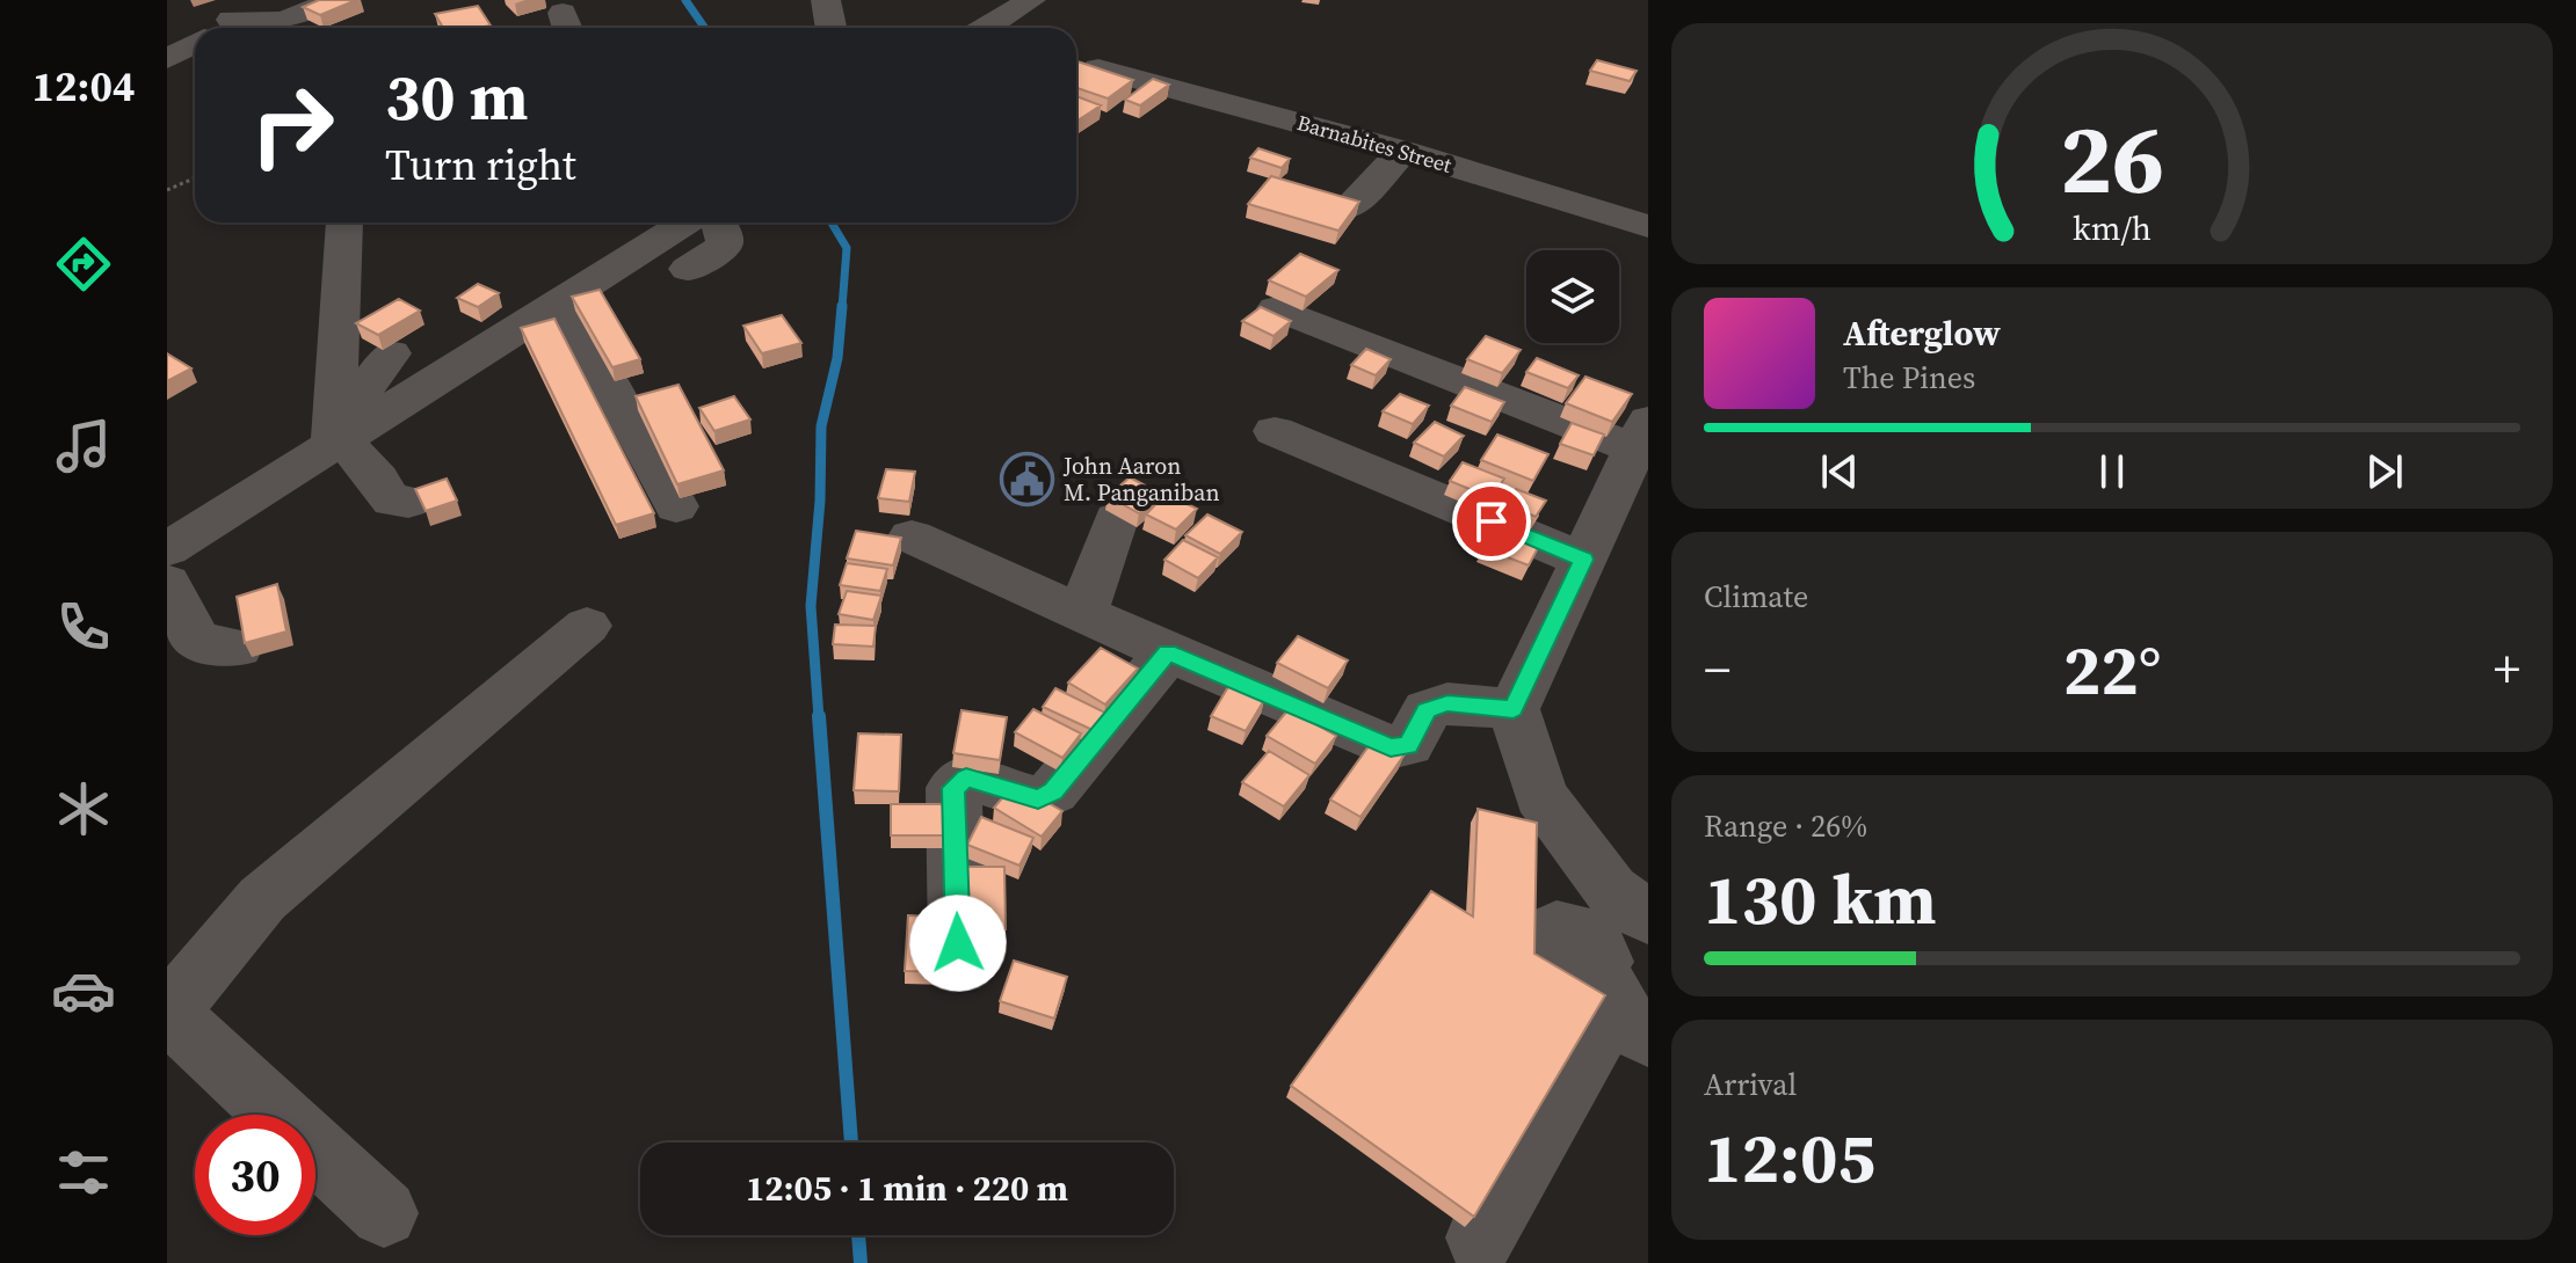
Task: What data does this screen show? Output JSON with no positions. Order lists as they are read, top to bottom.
{
  "streets": {
    "street": ["Barnabites Street"]
  },
  "places": {
    "public building": ["John Aaron M. Panganiban"]
  },
  "page": {
    "tabs": "12:04",
    "turn": ["30 m", "Turn right"],
    "song": ["Afterglow", "The Pines"],
    "tile": [
      "Climate",
      ["Range · 26%", "130 km"],
      ["Arrival", "12:05"]
    ],
    "heat": ["−", "22°", "+"],
    "limit": "30",
    "trip": "12:05 · 1 min · 220 m",
    "gauge": ["26", "km/h"]
  }
}
